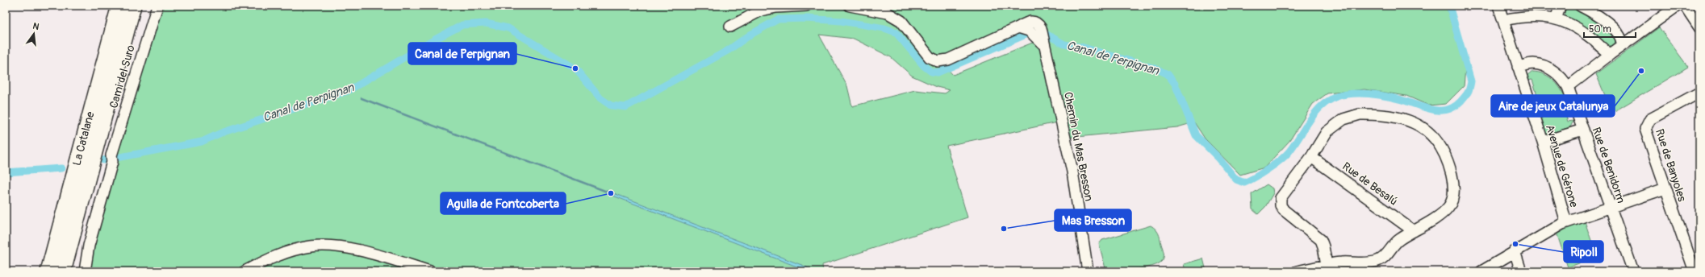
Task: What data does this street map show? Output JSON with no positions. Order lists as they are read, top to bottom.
{
  "streets": {
    "highway": ["La Catalane"],
    "street": [
      "Cami del Suro",
      "Chemin du Mas Bresson",
      "Rue de Benidorm",
      "Rue de Banyoles",
      "Avenue de Gérone",
      "Rue de Besalú"
    ]
  },
  "crossings": [
    ["Rue de Benidorm", "Avenue de Gérone"]
  ],
  "water": ["Canal de Perpignan"],
  "places": [
    "Canal de Perpignan",
    "Aire de jeux Catalunya",
    "Agulla de Fontcoberta",
    "Mas Bresson",
    "Ripoll"
  ],
  "scale_bar": "50 m",
  "north": "top"
}
